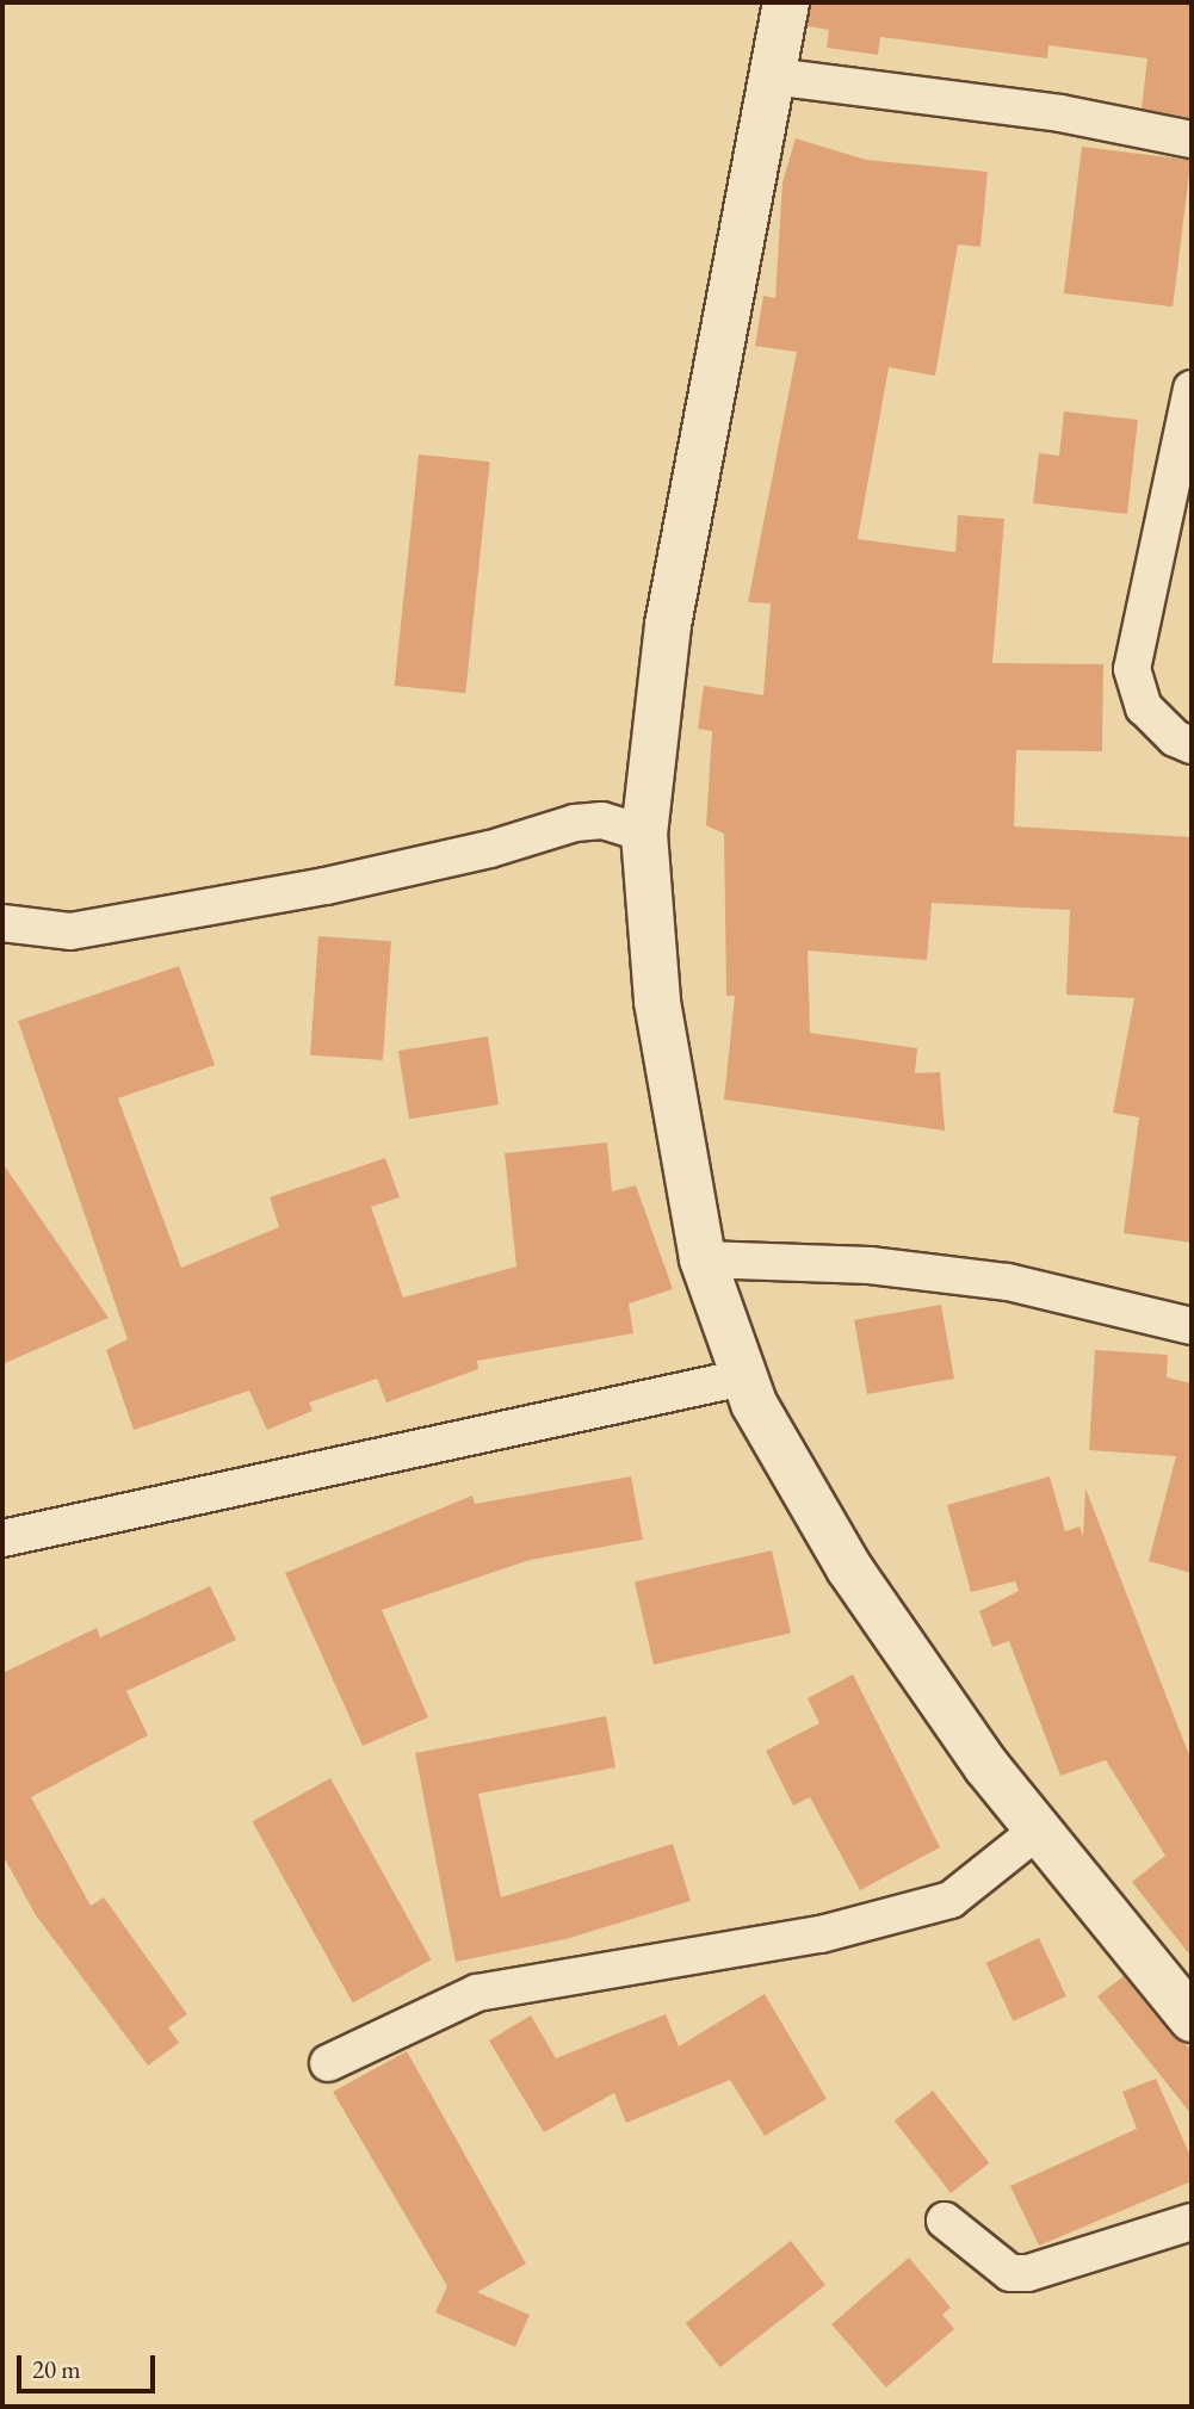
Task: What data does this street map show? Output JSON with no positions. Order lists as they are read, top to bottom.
{
  "scale_bar": "20 m"
}
